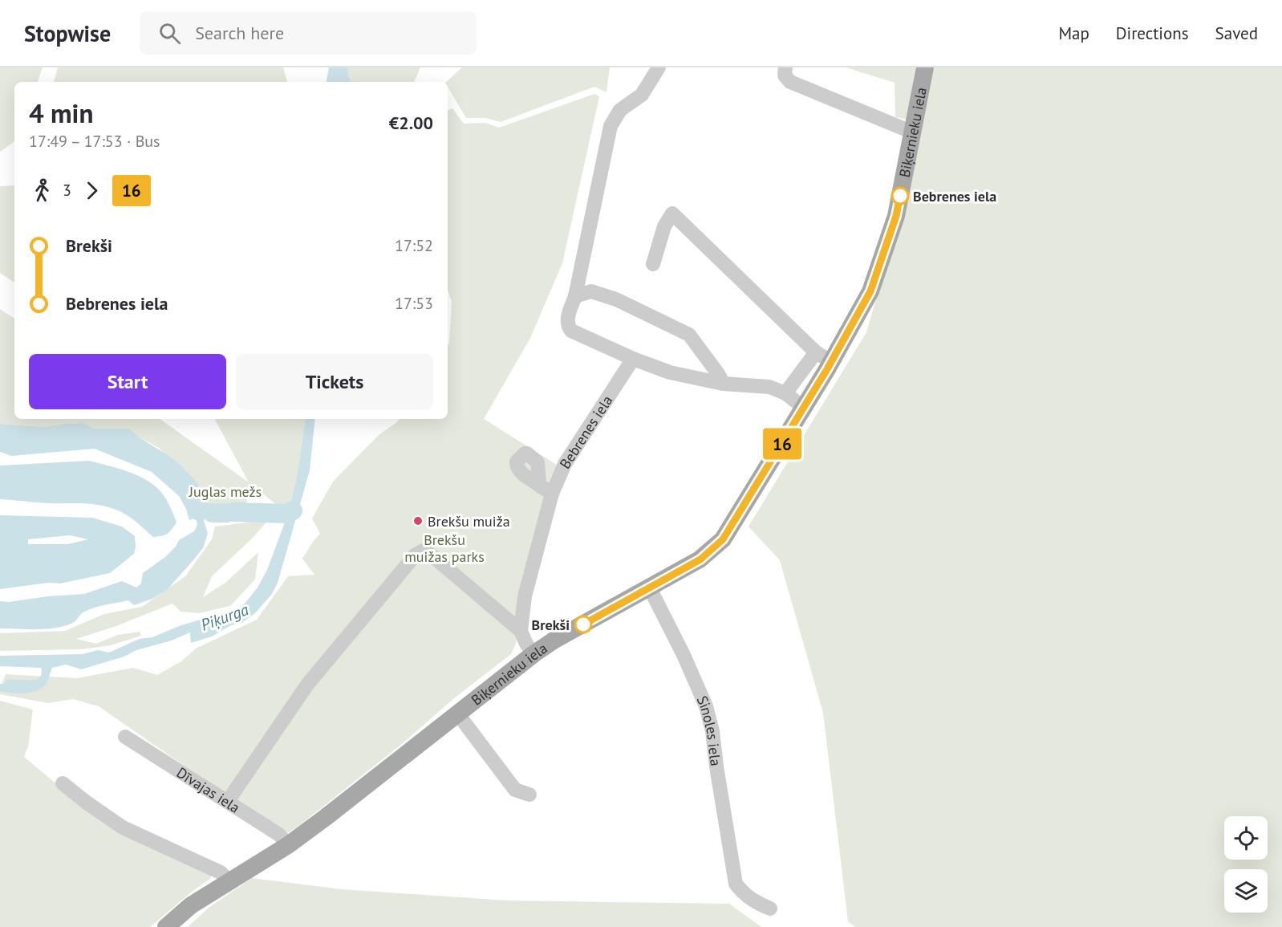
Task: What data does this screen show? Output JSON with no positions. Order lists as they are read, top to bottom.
{
  "streets": {
    "main road": ["Biķernieku iela"],
    "street": ["Bebrenes iela", "Sinoles iela", "Dīvajas iela"]
  },
  "crossings": [
    ["Biķernieku iela", "Sinoles iela"],
    ["Biķernieku iela", "Dīvajas iela"]
  ],
  "water": ["Piķurga"],
  "parks": ["Juglas mežs", "Brekšu muižas parks"],
  "places": ["Bebrenes iela", "Brekšu muiža", "Brekši"],
  "lines": ["bus line 16"],
  "page": {
    "header": "Stopwise",
    "search": "Search here",
    "nav": ["Map", "Directions", "Saved"],
    "on_map": "16",
    "heading": ["4 min", "17:49 – 17:53 · Bus", "€2.00"],
    "legs": ["3", "16"],
    "list": [
      {
        "name": "Brekši",
        "value": "17:52"
      },
      {
        "name": "Bebrenes iela",
        "value": "17:53"
      }
    ],
    "buttons": ["Start", "Tickets"]
  }
}
